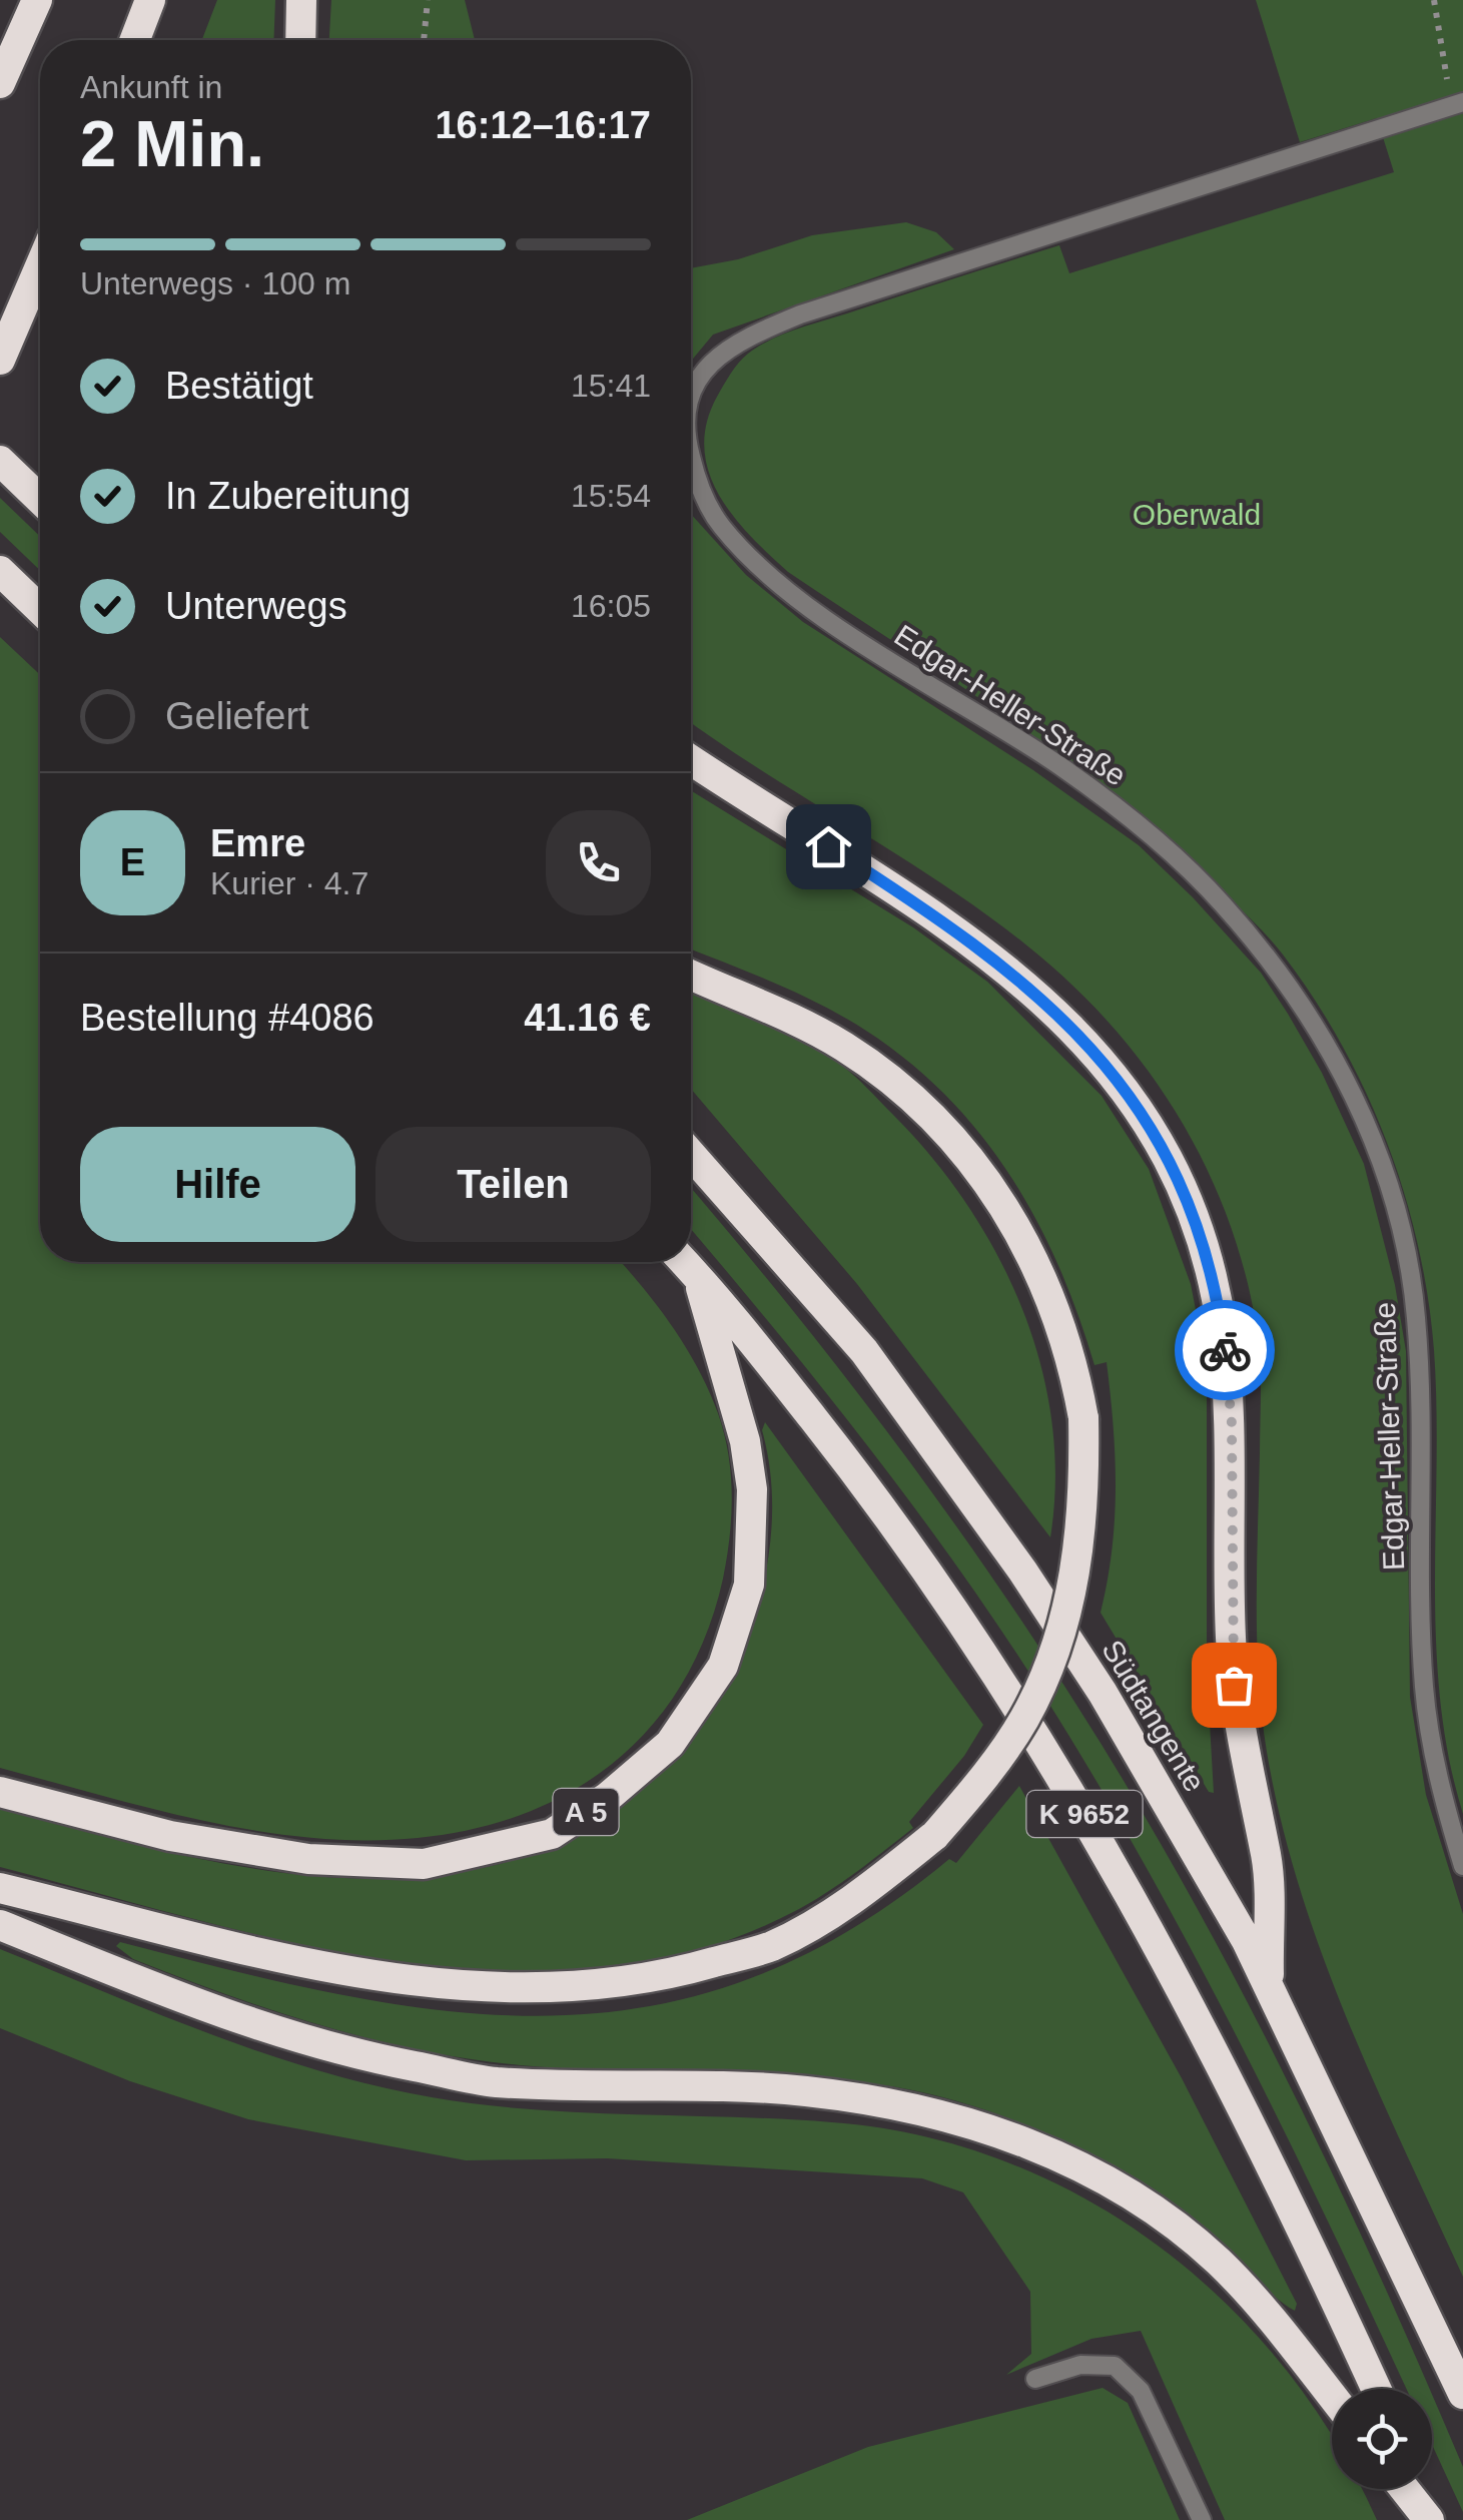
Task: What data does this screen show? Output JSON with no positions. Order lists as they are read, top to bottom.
{
  "streets": {
    "highway": ["Südtangente", "A 5", "K 9652"],
    "lane": ["Edgar-Heller-Straße"]
  },
  "crossings": [
    ["A 5", "K 9652"]
  ],
  "parks": ["Oberwald"],
  "page": {
    "heading": ["2 Min.", "Ankunft in", "16:12–16:17"],
    "panel": [
      "Emre",
      "Kurier · 4.7",
      "Bestellung #4086",
      "41.16 €"
    ],
    "bar": "Unterwegs · 100 m",
    "list": [
      ["Bestätigt", "15:41"],
      ["In Zubereitung", "15:54"],
      ["Unterwegs", "16:05"],
      "Geliefert"
    ],
    "round": "E",
    "buttons": ["Hilfe", "Teilen"]
  }
}
